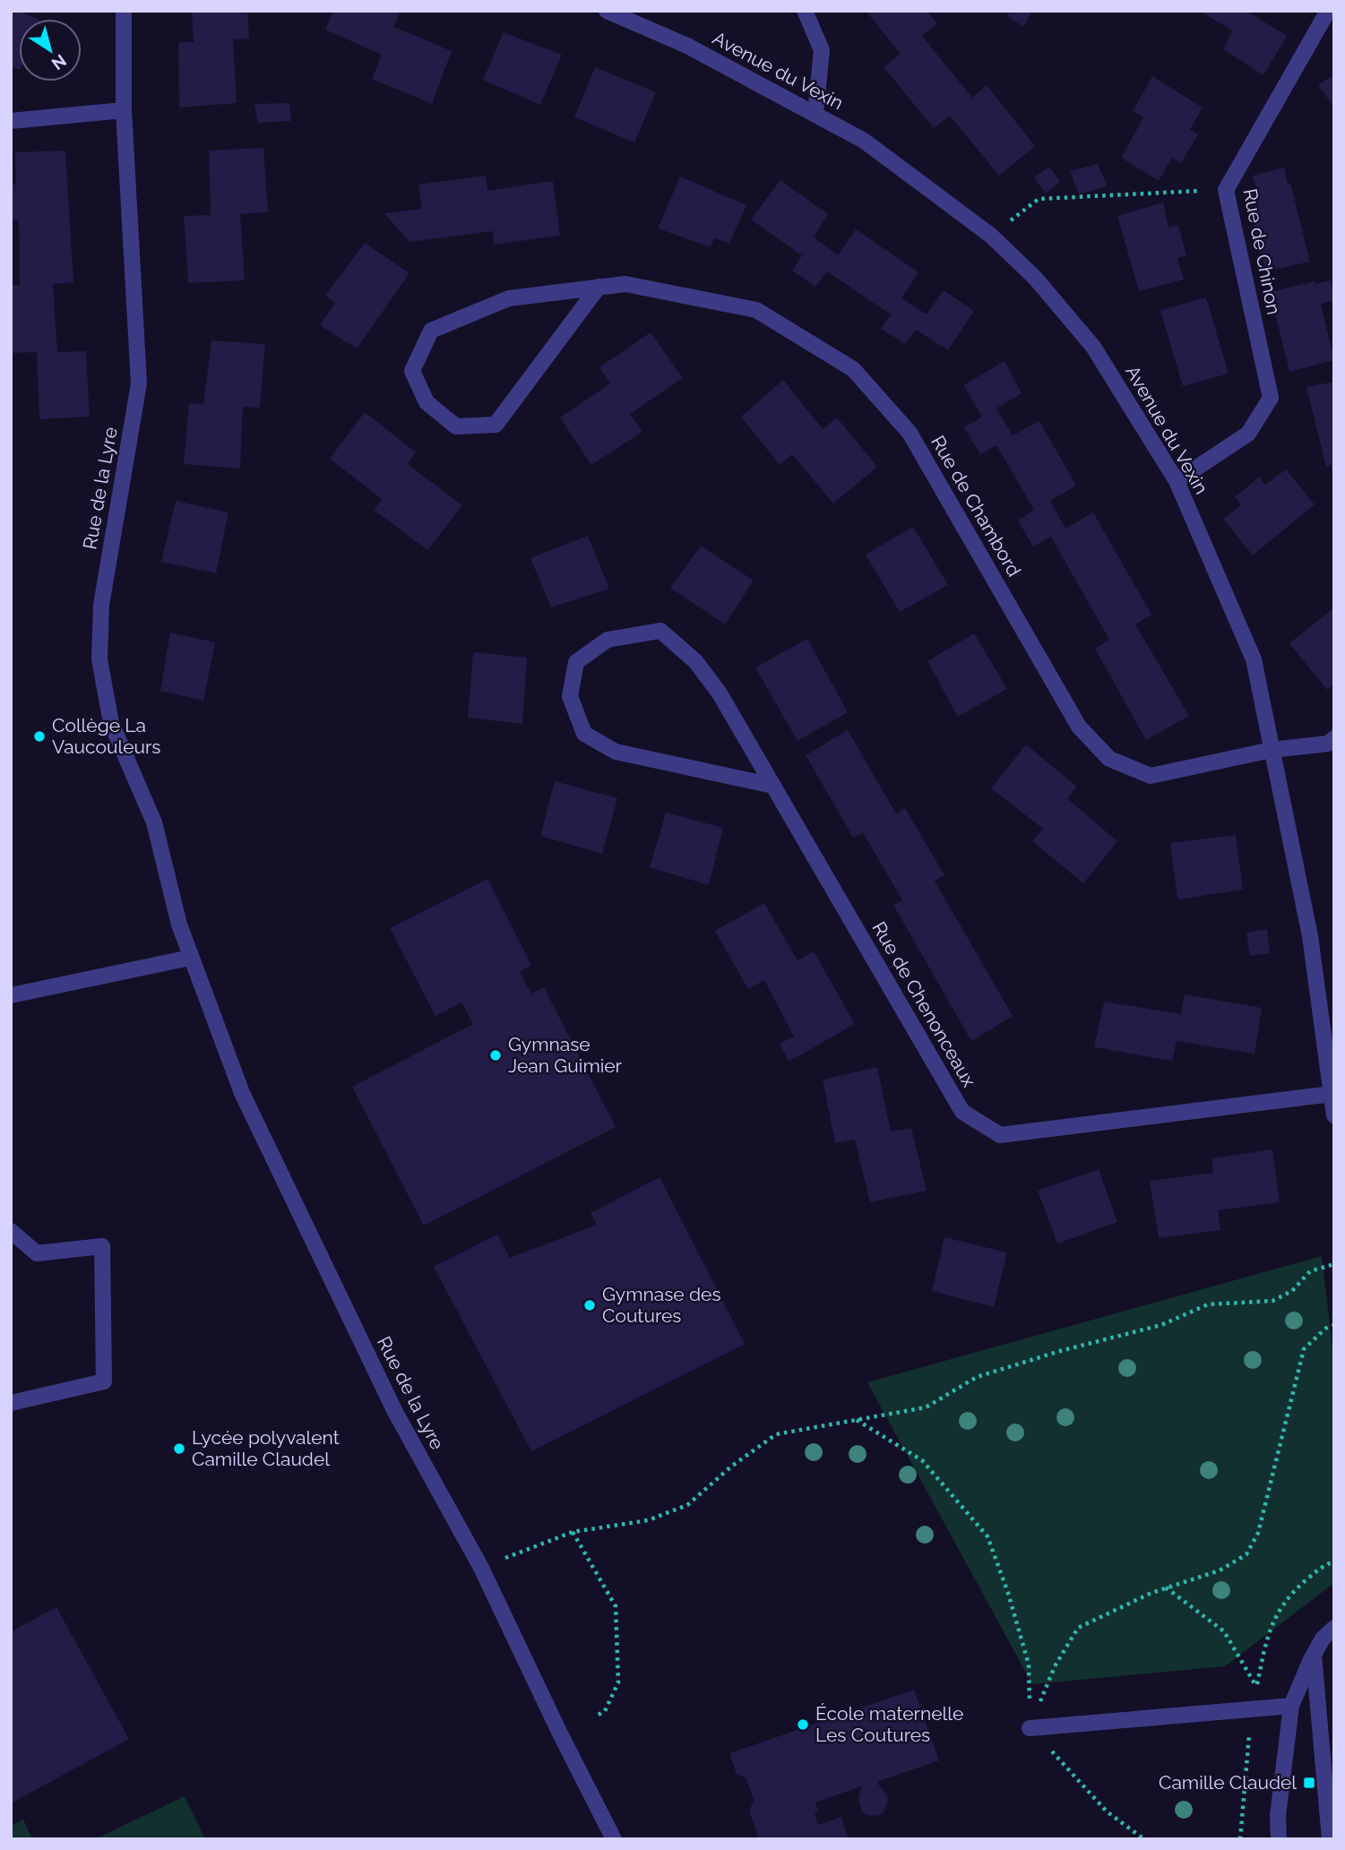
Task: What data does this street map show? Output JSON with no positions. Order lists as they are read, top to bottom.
{
  "streets": {
    "street": [
      "Avenue du Vexin",
      "Rue de Chinon",
      "Rue de la Lyre",
      "Rue de Chambord",
      "Rue de Chenonceaux"
    ]
  },
  "crossings": [
    ["Avenue du Vexin", "Rue de Chinon"],
    ["Avenue du Vexin", "Rue de Chambord"],
    ["Avenue du Vexin", "Rue de Chenonceaux"]
  ],
  "places": {
    "other": [
      "Collège La Vaucouleurs",
      "Gymnase Jean Guimier",
      "Gymnase des Coutures",
      "Lycée polyvalent Camille Claudel",
      "École maternelle Les Coutures"
    ],
    "transit": ["Camille Claudel"]
  },
  "north": "bottom right"
}
